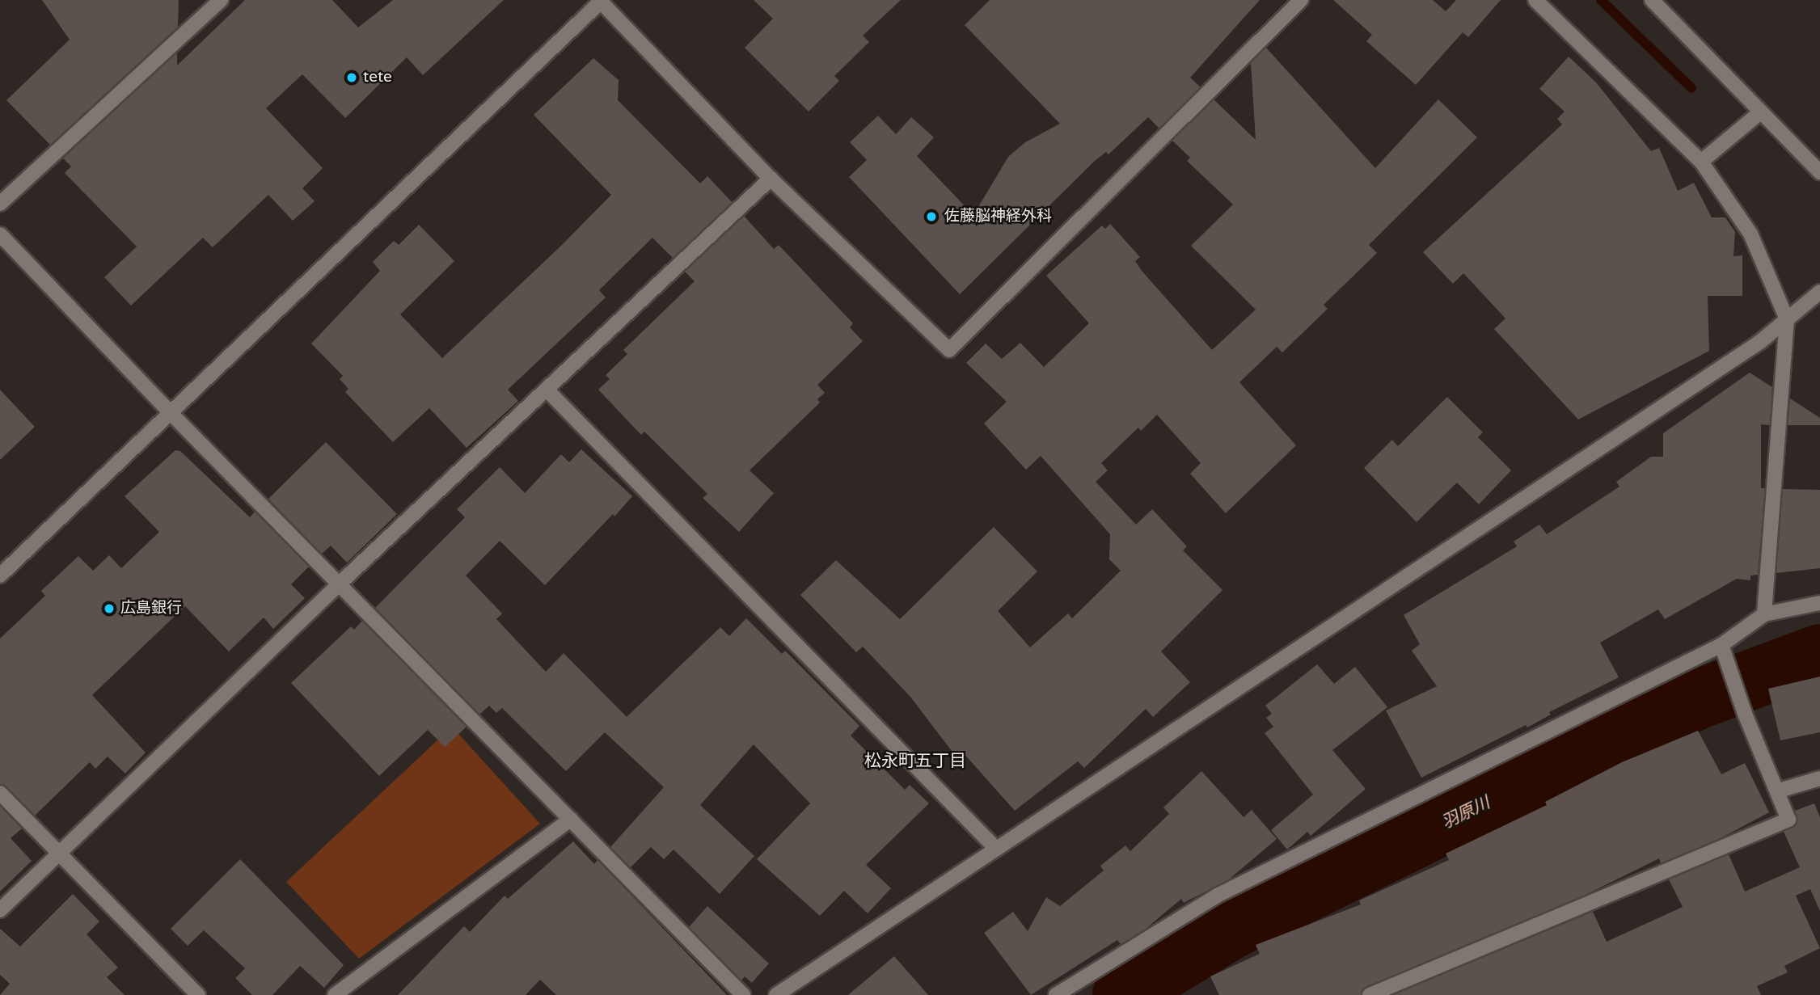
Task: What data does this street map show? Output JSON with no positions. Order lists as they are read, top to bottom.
{
  "districts": ["松永町五丁目"],
  "water": ["羽原川"],
  "places": ["tete", "佐藤脳神経外科", "広島銀行"]
}
